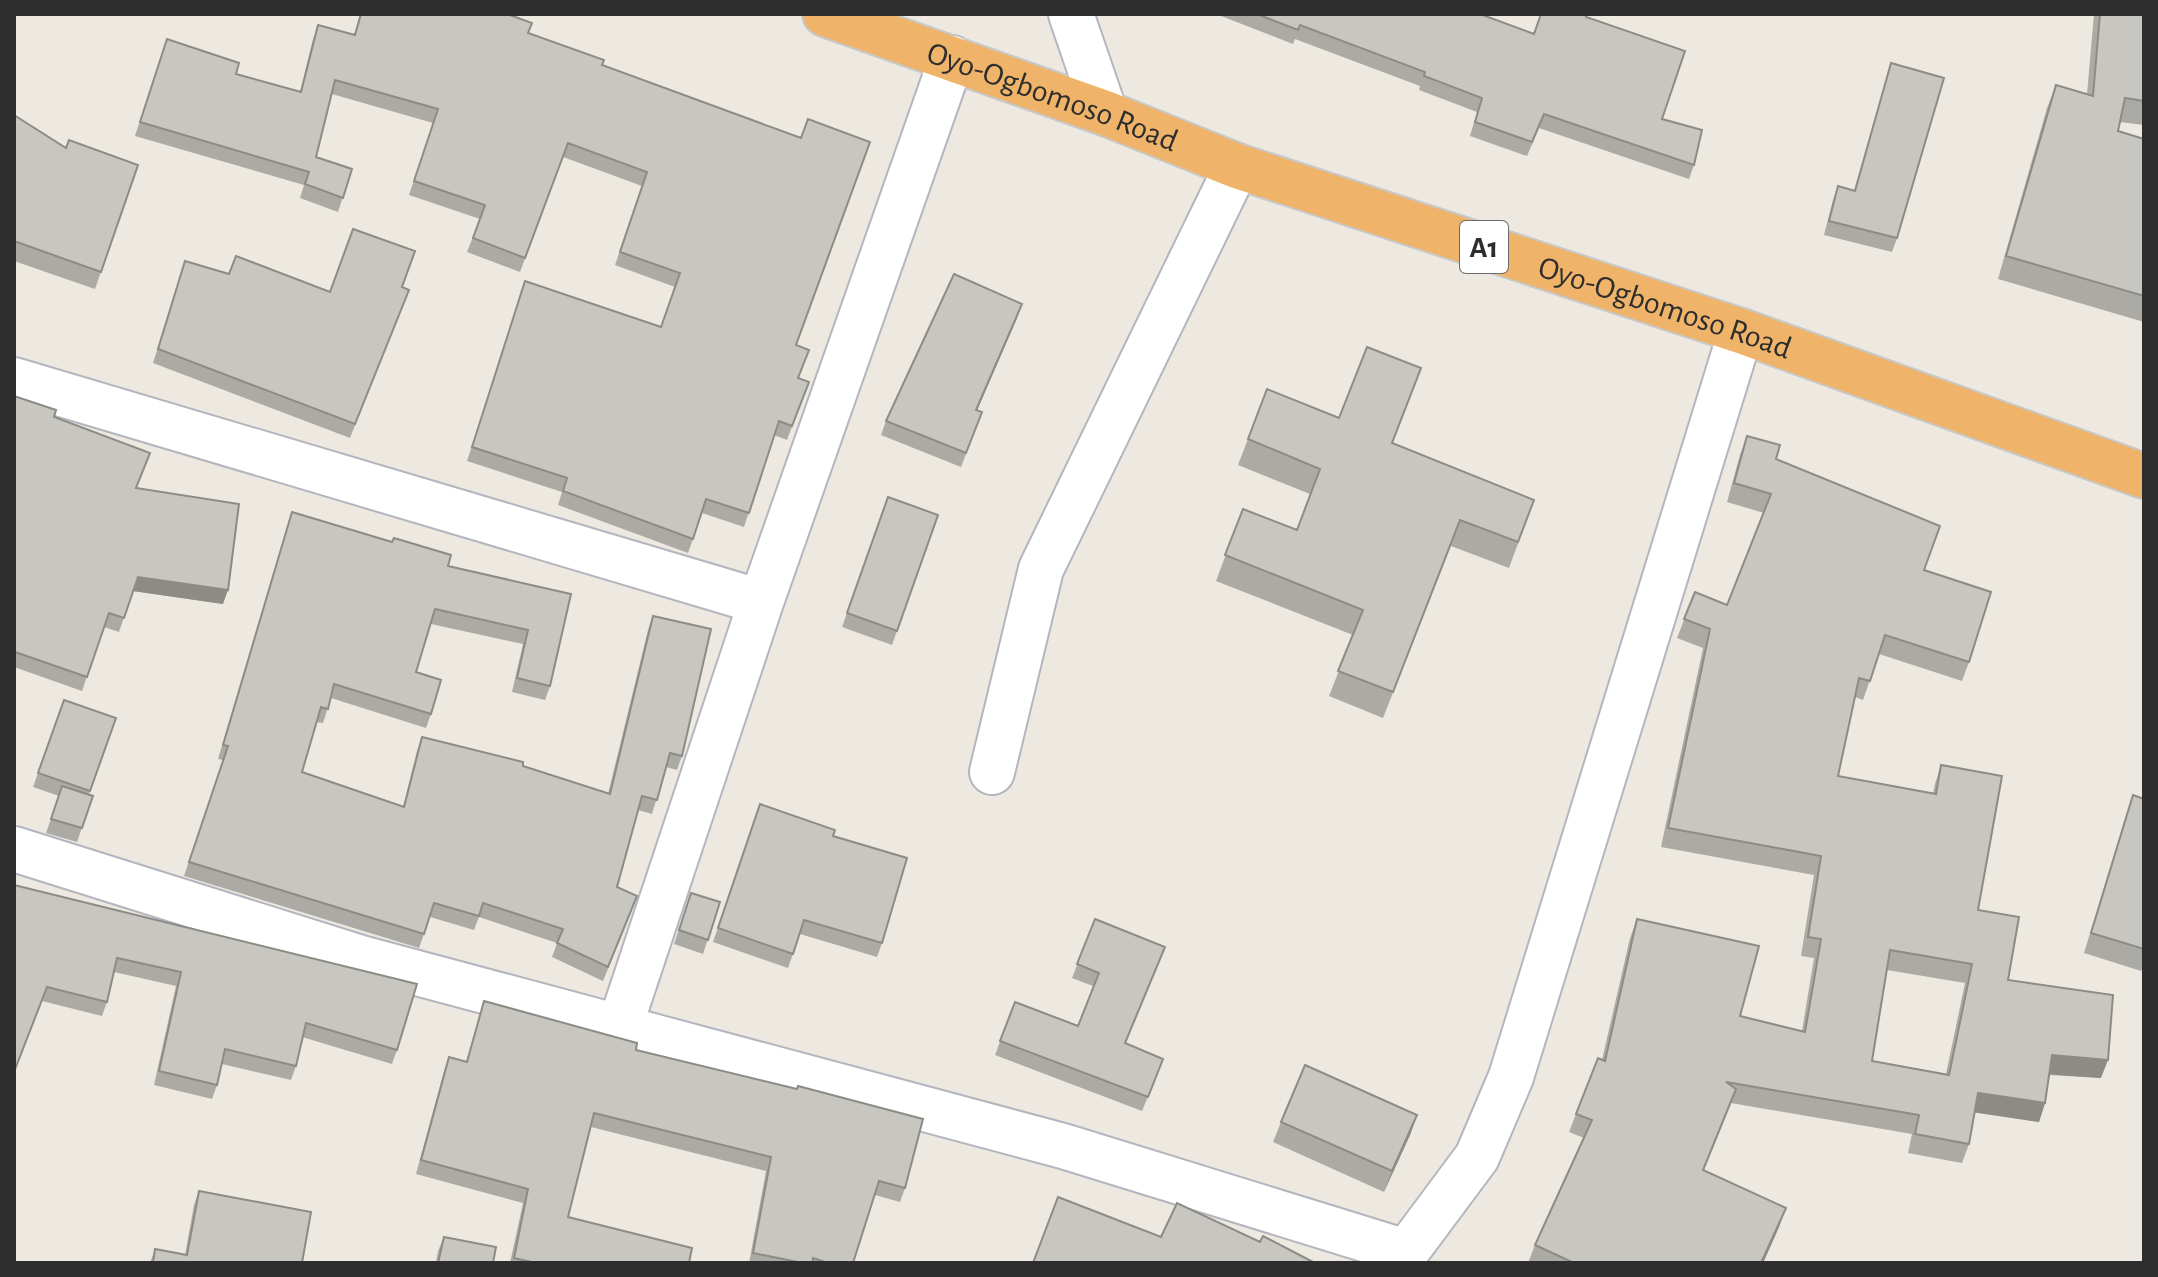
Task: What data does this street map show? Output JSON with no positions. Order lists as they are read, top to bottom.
{
  "streets": {
    "highway": ["Oyo-Ogbomoso Road", "A1"]
  }
}
